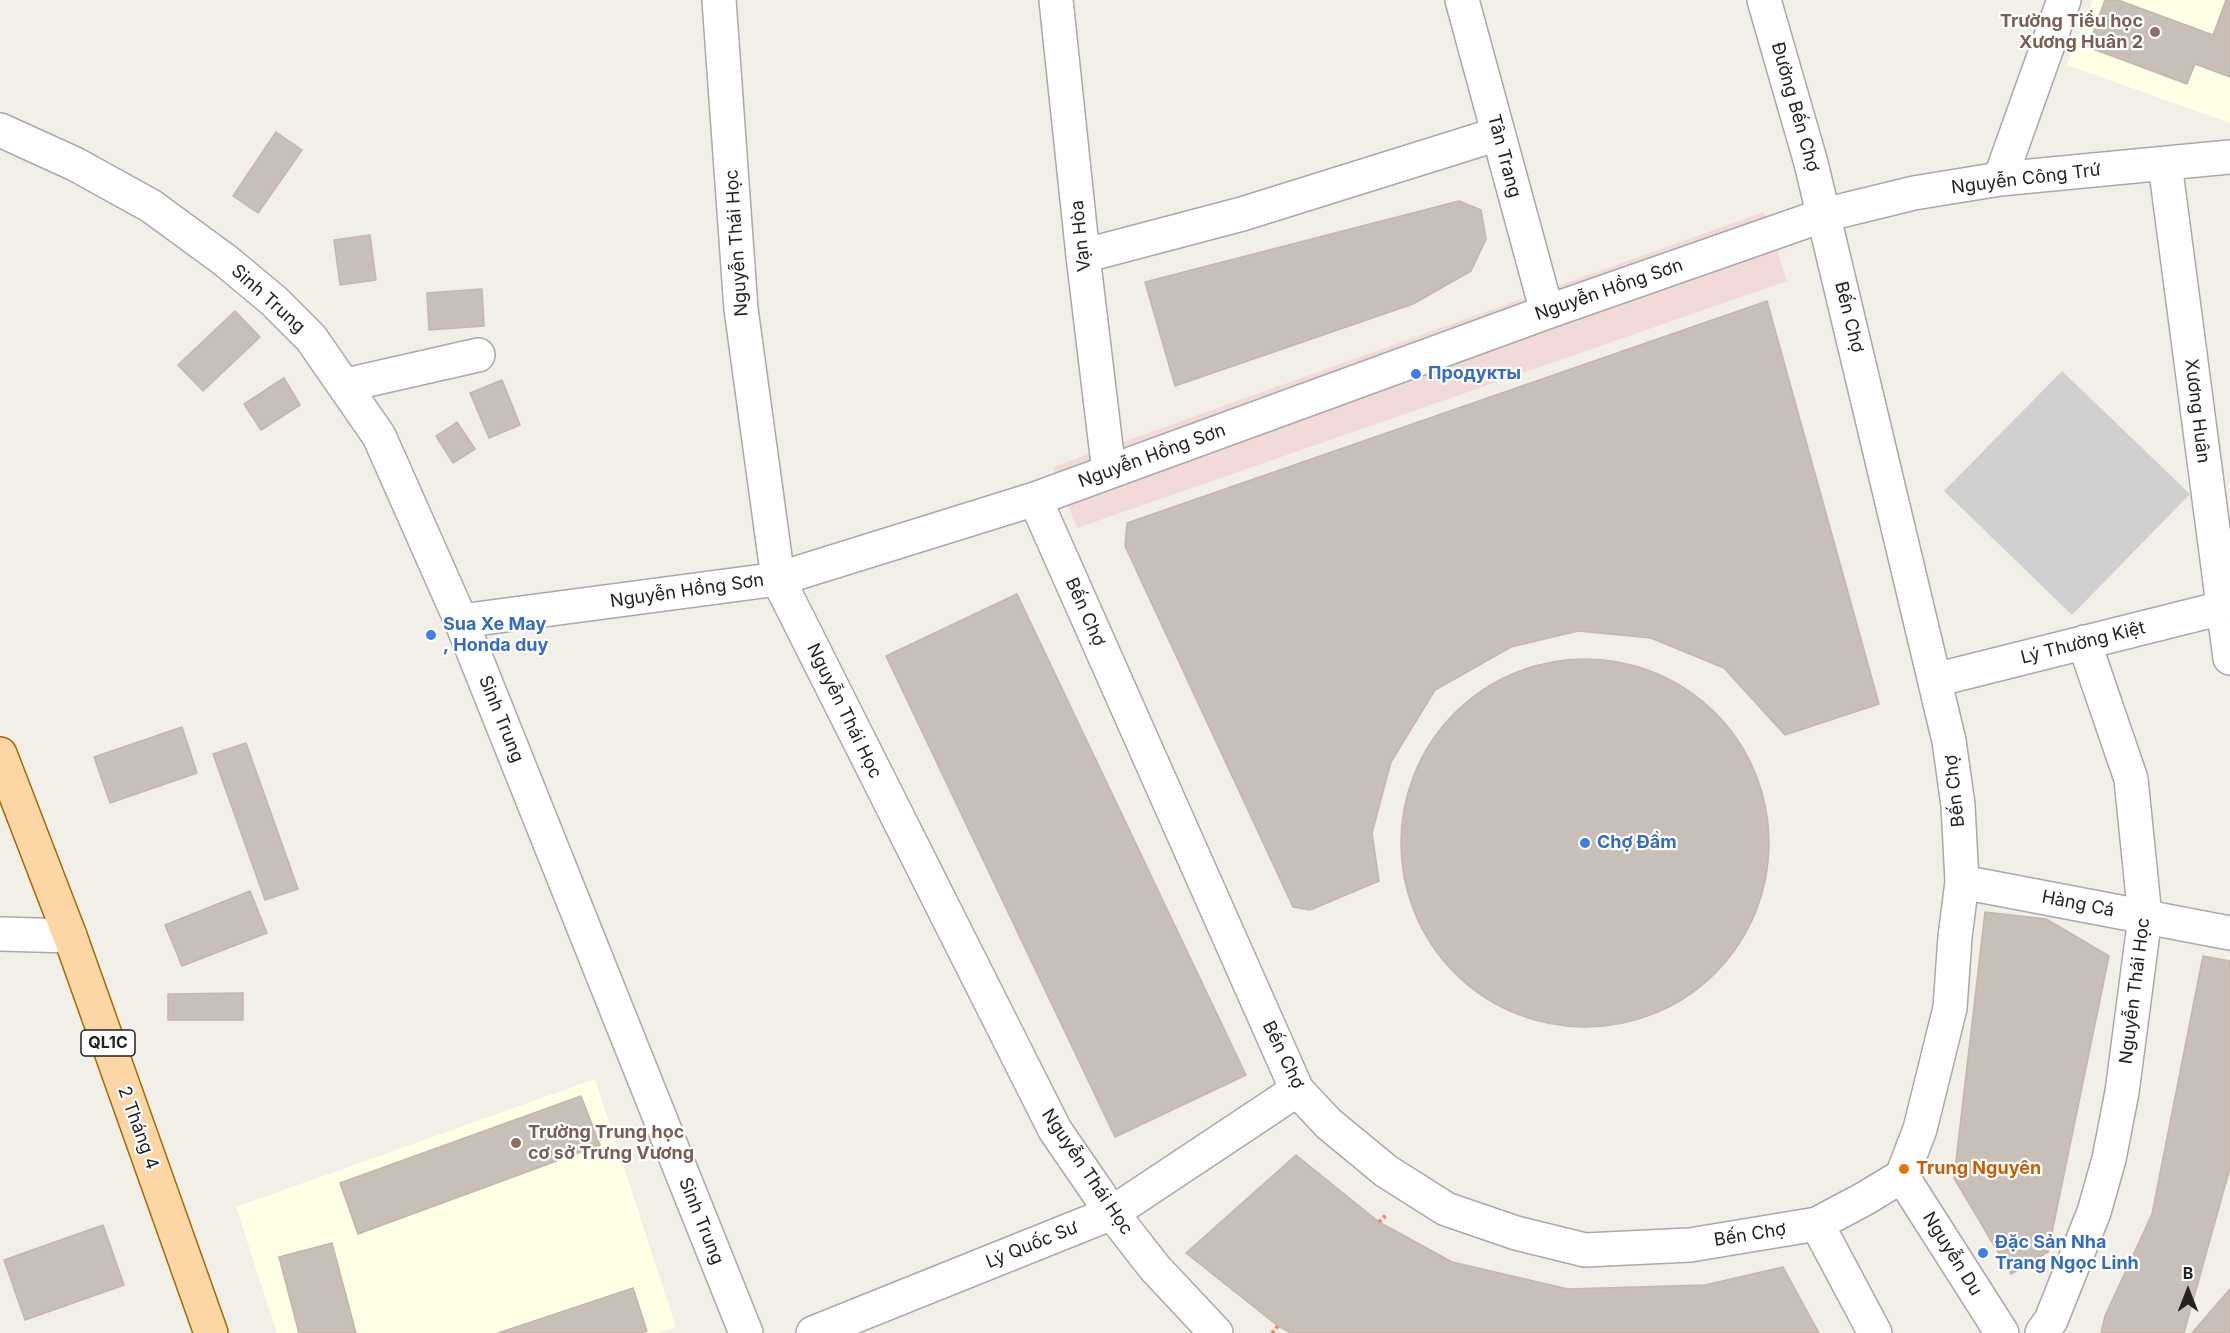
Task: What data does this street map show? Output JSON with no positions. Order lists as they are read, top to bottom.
{
  "streets": {
    "main road": ["QL1C", "2 Tháng 4"],
    "street": [
      "Đường Bến Chợ",
      "Tân Trang",
      "Nguyễn Công Trứ",
      "Vạn Hòa",
      "Nguyễn Thái Học",
      "Nguyễn Hồng Sơn",
      "Sinh Trung",
      "Bến Chợ",
      "Xương Huân",
      "Lý Thường Kiệt",
      "Hàng Cá",
      "Lý Quốc Sư",
      "Nguyễn Du"
    ]
  },
  "crossings": [
    ["Đường Bến Chợ", "Nguyễn Công Trứ"],
    ["Đường Bến Chợ", "Nguyễn Hồng Sơn"],
    ["Đường Bến Chợ", "Bến Chợ"],
    ["Tân Trang", "Nguyễn Hồng Sơn"],
    ["Nguyễn Công Trứ", "Nguyễn Hồng Sơn"],
    ["Nguyễn Công Trứ", "Bến Chợ"],
    ["Nguyễn Công Trứ", "Xương Huân"],
    ["Vạn Hòa", "Nguyễn Hồng Sơn"],
    ["Nguyễn Thái Học", "Nguyễn Hồng Sơn"],
    ["Nguyễn Thái Học", "Lý Thường Kiệt"],
    ["Nguyễn Thái Học", "Hàng Cá"],
    ["Nguyễn Thái Học", "Lý Quốc Sư"],
    ["Nguyễn Hồng Sơn", "Sinh Trung"],
    ["Nguyễn Hồng Sơn", "Bến Chợ"],
    ["Bến Chợ", "Lý Thường Kiệt"],
    ["Bến Chợ", "Hàng Cá"],
    ["Bến Chợ", "Lý Quốc Sư"],
    ["Bến Chợ", "Nguyễn Du"],
    ["Xương Huân", "Lý Thường Kiệt"]
  ],
  "places": [
    "Trường Tiểu học Xương Huân 2",
    "Продукты",
    "Sua Xe May , Honda duy",
    "Chợ Đầm",
    "Trường Trung học cơ sở Trưng Vương",
    "Trung Nguyên",
    "Đặc Sản Nha Trang Ngọc Linh"
  ],
  "north": "top"
}
